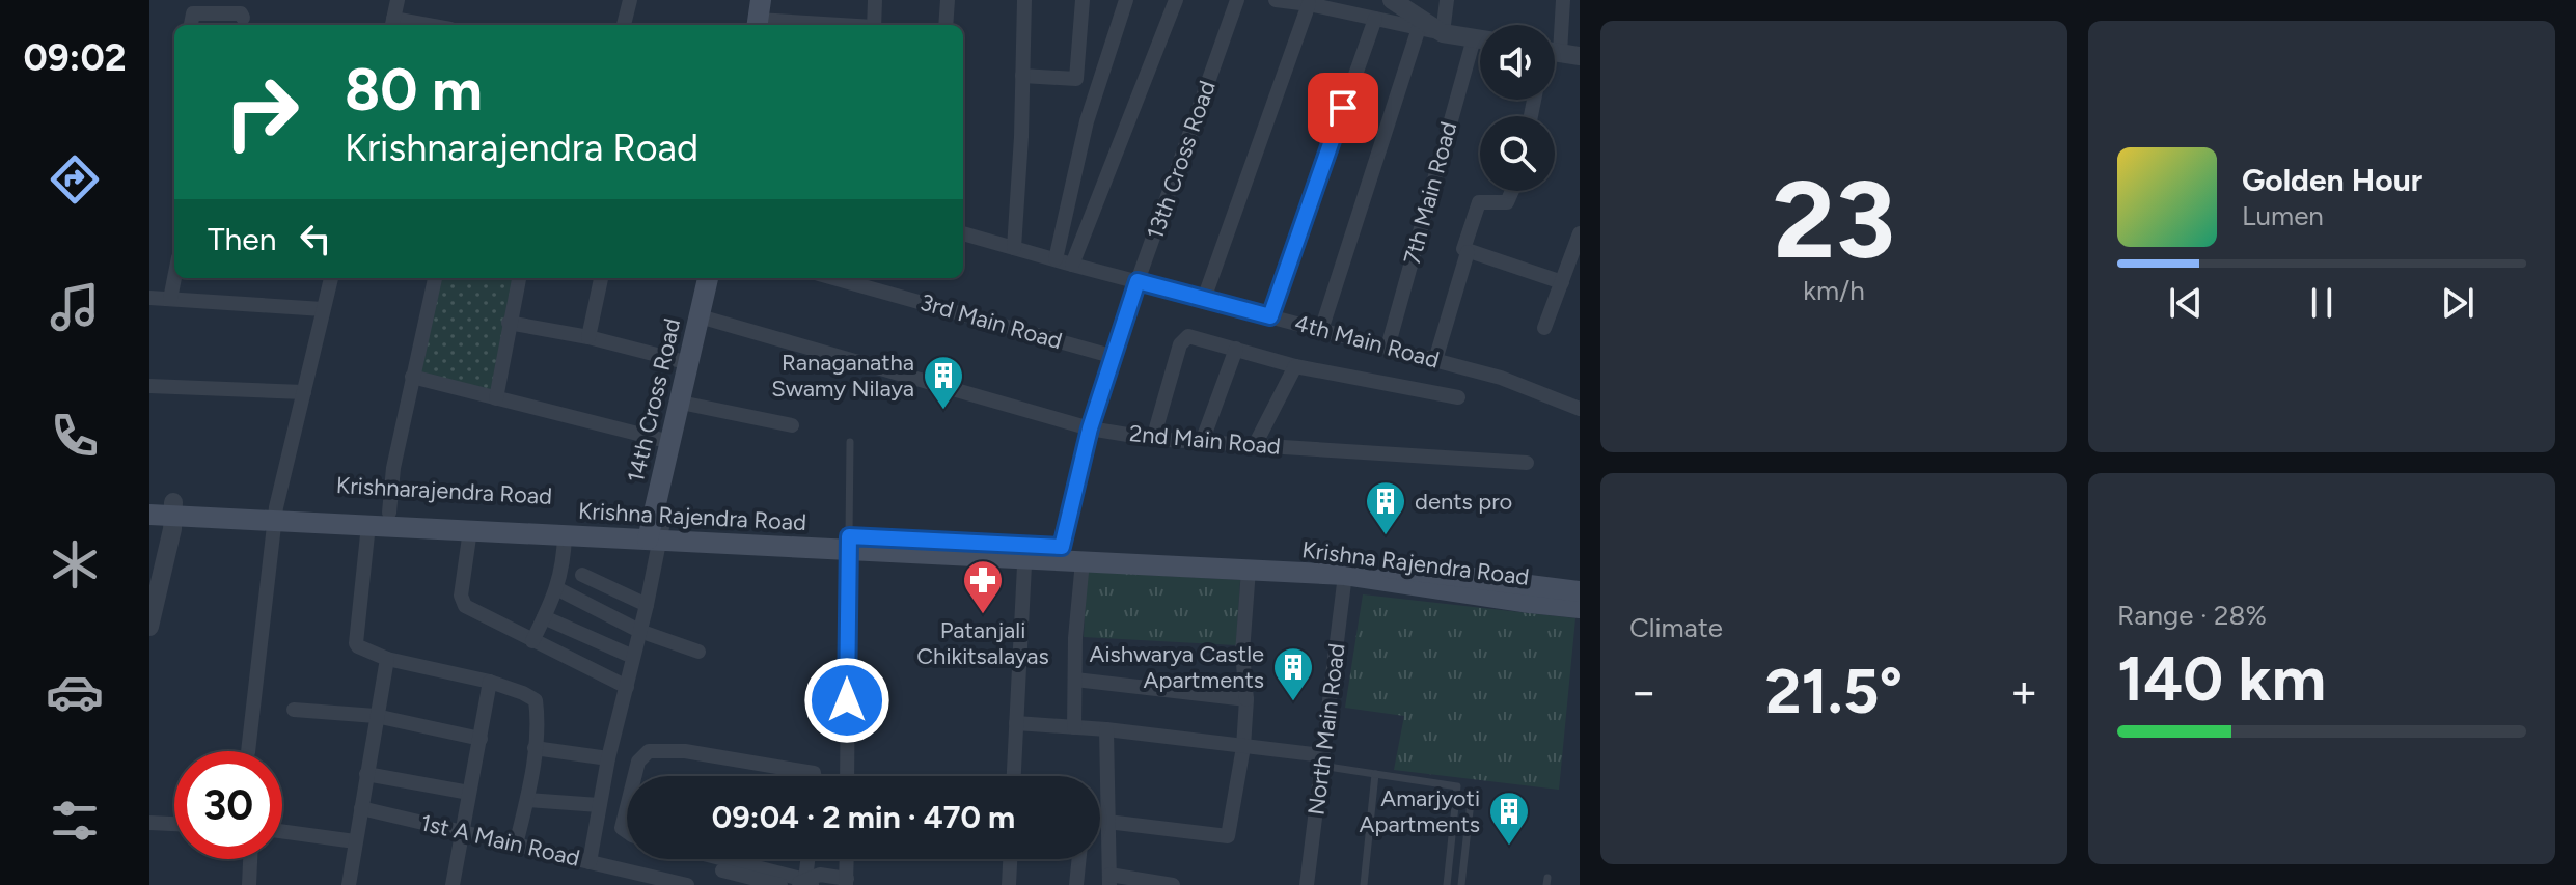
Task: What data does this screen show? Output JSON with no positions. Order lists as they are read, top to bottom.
{
  "streets": {
    "main road": ["14th Cross Road", "Krishnarajendra Road", "Krishna Rajendra Road"],
    "street": [
      "13th Cross Road",
      "7th Main Road",
      "3rd Main Road",
      "4th Main Road",
      "2nd Main Road",
      "North Main Road",
      "1st A Main Road"
    ]
  },
  "crossings": [
    ["13th Cross Road", "3rd Main Road"],
    ["13th Cross Road", "4th Main Road"],
    ["13th Cross Road", "2nd Main Road"],
    ["13th Cross Road", "Krishnarajendra Road"],
    ["13th Cross Road", "Krishna Rajendra Road"],
    ["7th Main Road", "4th Main Road"],
    ["14th Cross Road", "2nd Main Road"],
    ["14th Cross Road", "Krishnarajendra Road"],
    ["14th Cross Road", "Krishna Rajendra Road"],
    ["Krishnarajendra Road", "Krishna Rajendra Road"],
    ["Krishna Rajendra Road", "North Main Road"]
  ],
  "places": {
    "building": [
      "Ranaganatha Swamy Nilaya",
      "dents pro",
      "Aishwarya Castle Apartments",
      "Amarjyoti Apartments"
    ],
    "pharmacy": ["Patanjali Chikitsalayas"]
  },
  "page": {
    "tabs": "09:02",
    "tile": [
      ["23", "km/h"],
      "Climate",
      ["Range · 28%", "140 km"]
    ],
    "turn": ["80 m", "Krishnarajendra Road"],
    "song": ["Golden Hour", "Lumen"],
    "then": "Then",
    "heat": ["−", "21.5°", "+"],
    "limit": "30",
    "trip": "09:04 · 2 min · 470 m"
  }
}
